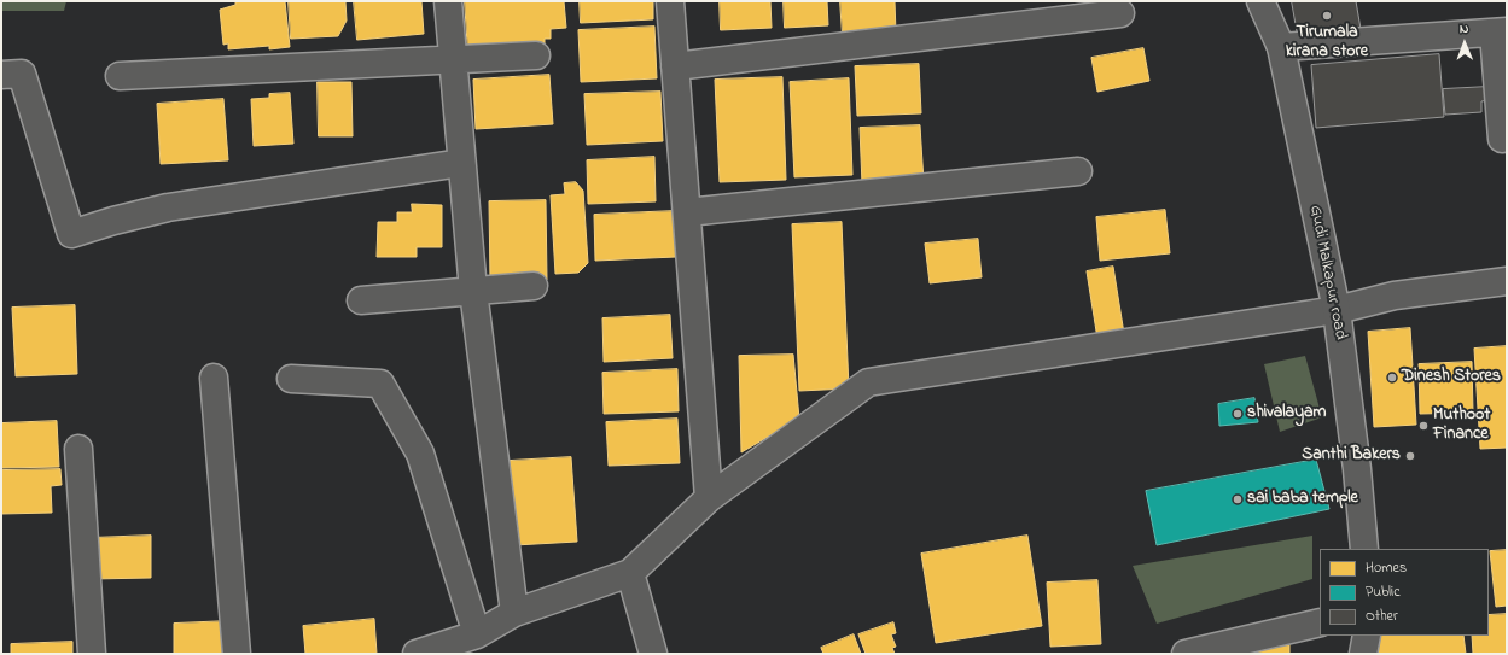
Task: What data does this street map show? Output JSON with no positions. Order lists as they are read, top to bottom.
{
  "streets": {
    "street": ["Gudi Malkapur road"]
  },
  "places": [
    "Tirumala kirana store",
    "Dinesh Stores",
    "shivalayam",
    "Muthoot Finance",
    "Santhi Bakers",
    "sai baba temple"
  ],
  "legend": ["Homes", "Public", "Other"],
  "north": "top"
}
